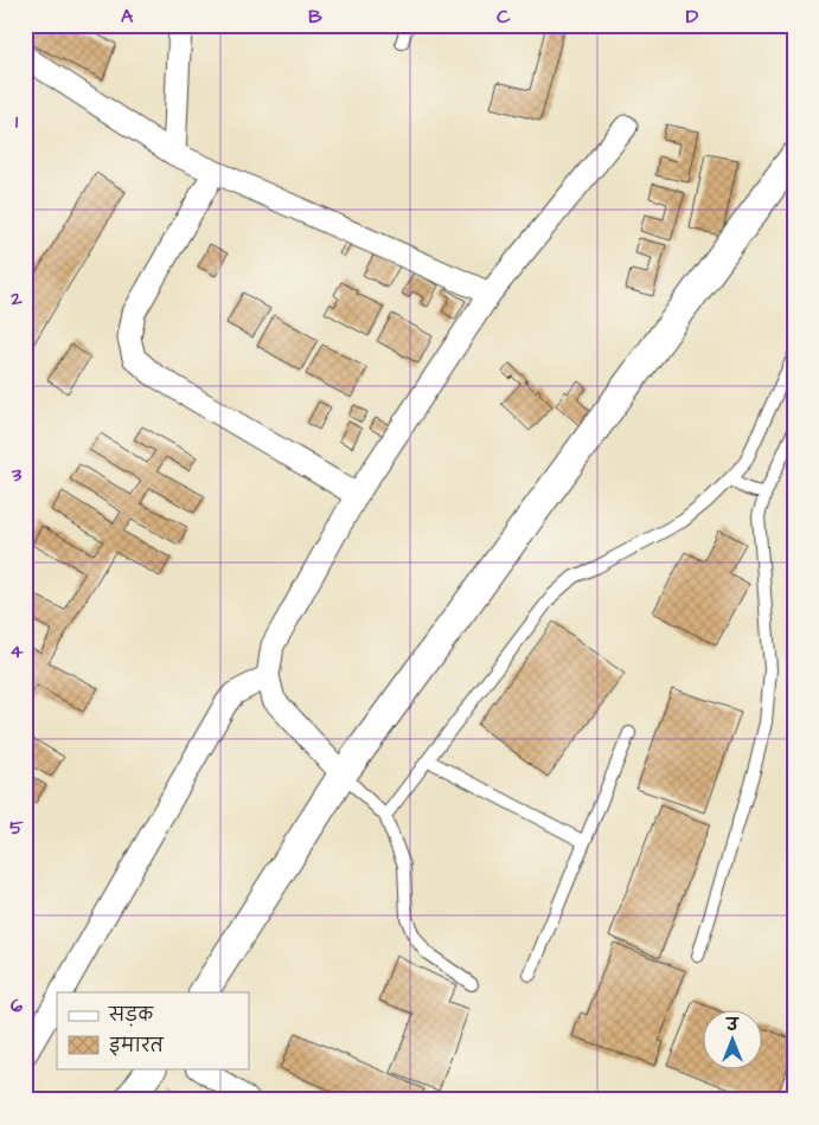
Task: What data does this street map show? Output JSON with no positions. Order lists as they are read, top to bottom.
{
  "legend": ["सड़क", "इमारत"],
  "north": "top",
  "grid": {
    "columns": [
      "A",
      "B",
      "C",
      "D"
    ],
    "rows": [
      "1",
      "2",
      "3",
      "4",
      "5",
      "6"
    ]
  }
}
